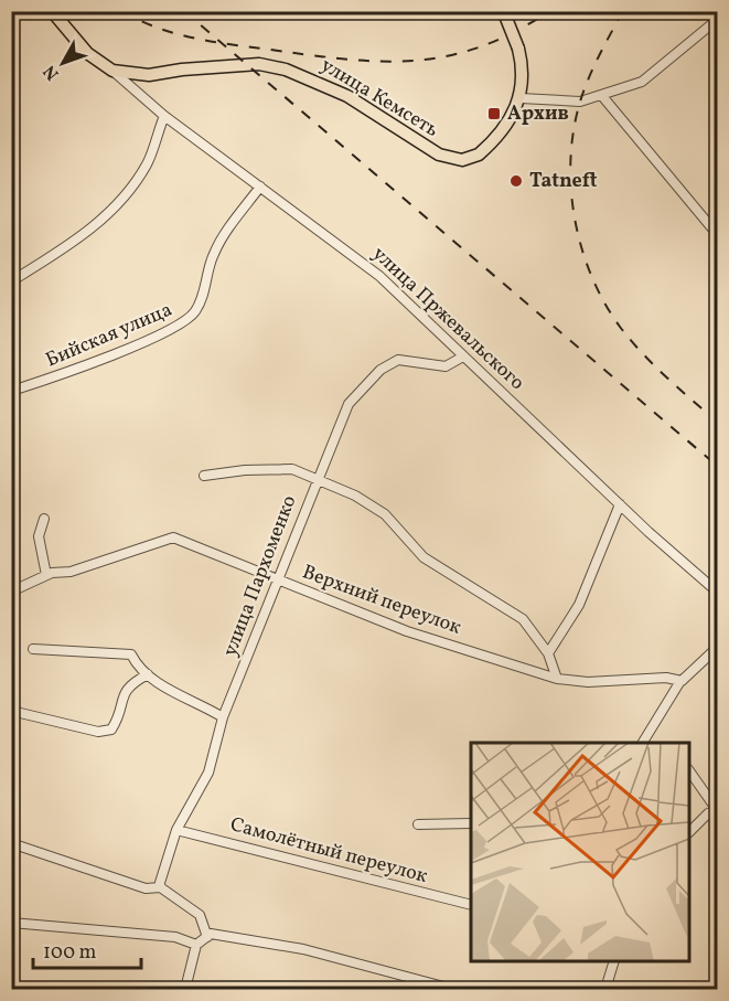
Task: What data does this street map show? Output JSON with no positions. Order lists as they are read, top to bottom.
{
  "streets": {
    "main road": ["улица Кемсеть", "улица Пржевальского"],
    "street": [
      "Бийская улица",
      "улица Пархоменко",
      "Верхний переулок",
      "Самолётный переулок"
    ]
  },
  "crossings": [
    ["улица Кемсеть", "улица Пржевальского"],
    ["улица Пржевальского", "Бийская улица"],
    ["улица Пржевальского", "улица Пархоменко"],
    ["улица Пархоменко", "Верхний переулок"],
    ["улица Пархоменко", "Самолётный переулок"]
  ],
  "places": {
    "transit": ["Архив"],
    "other": ["Tatneft"]
  },
  "scale_bar": "100 m",
  "north": "bottom left"
}
